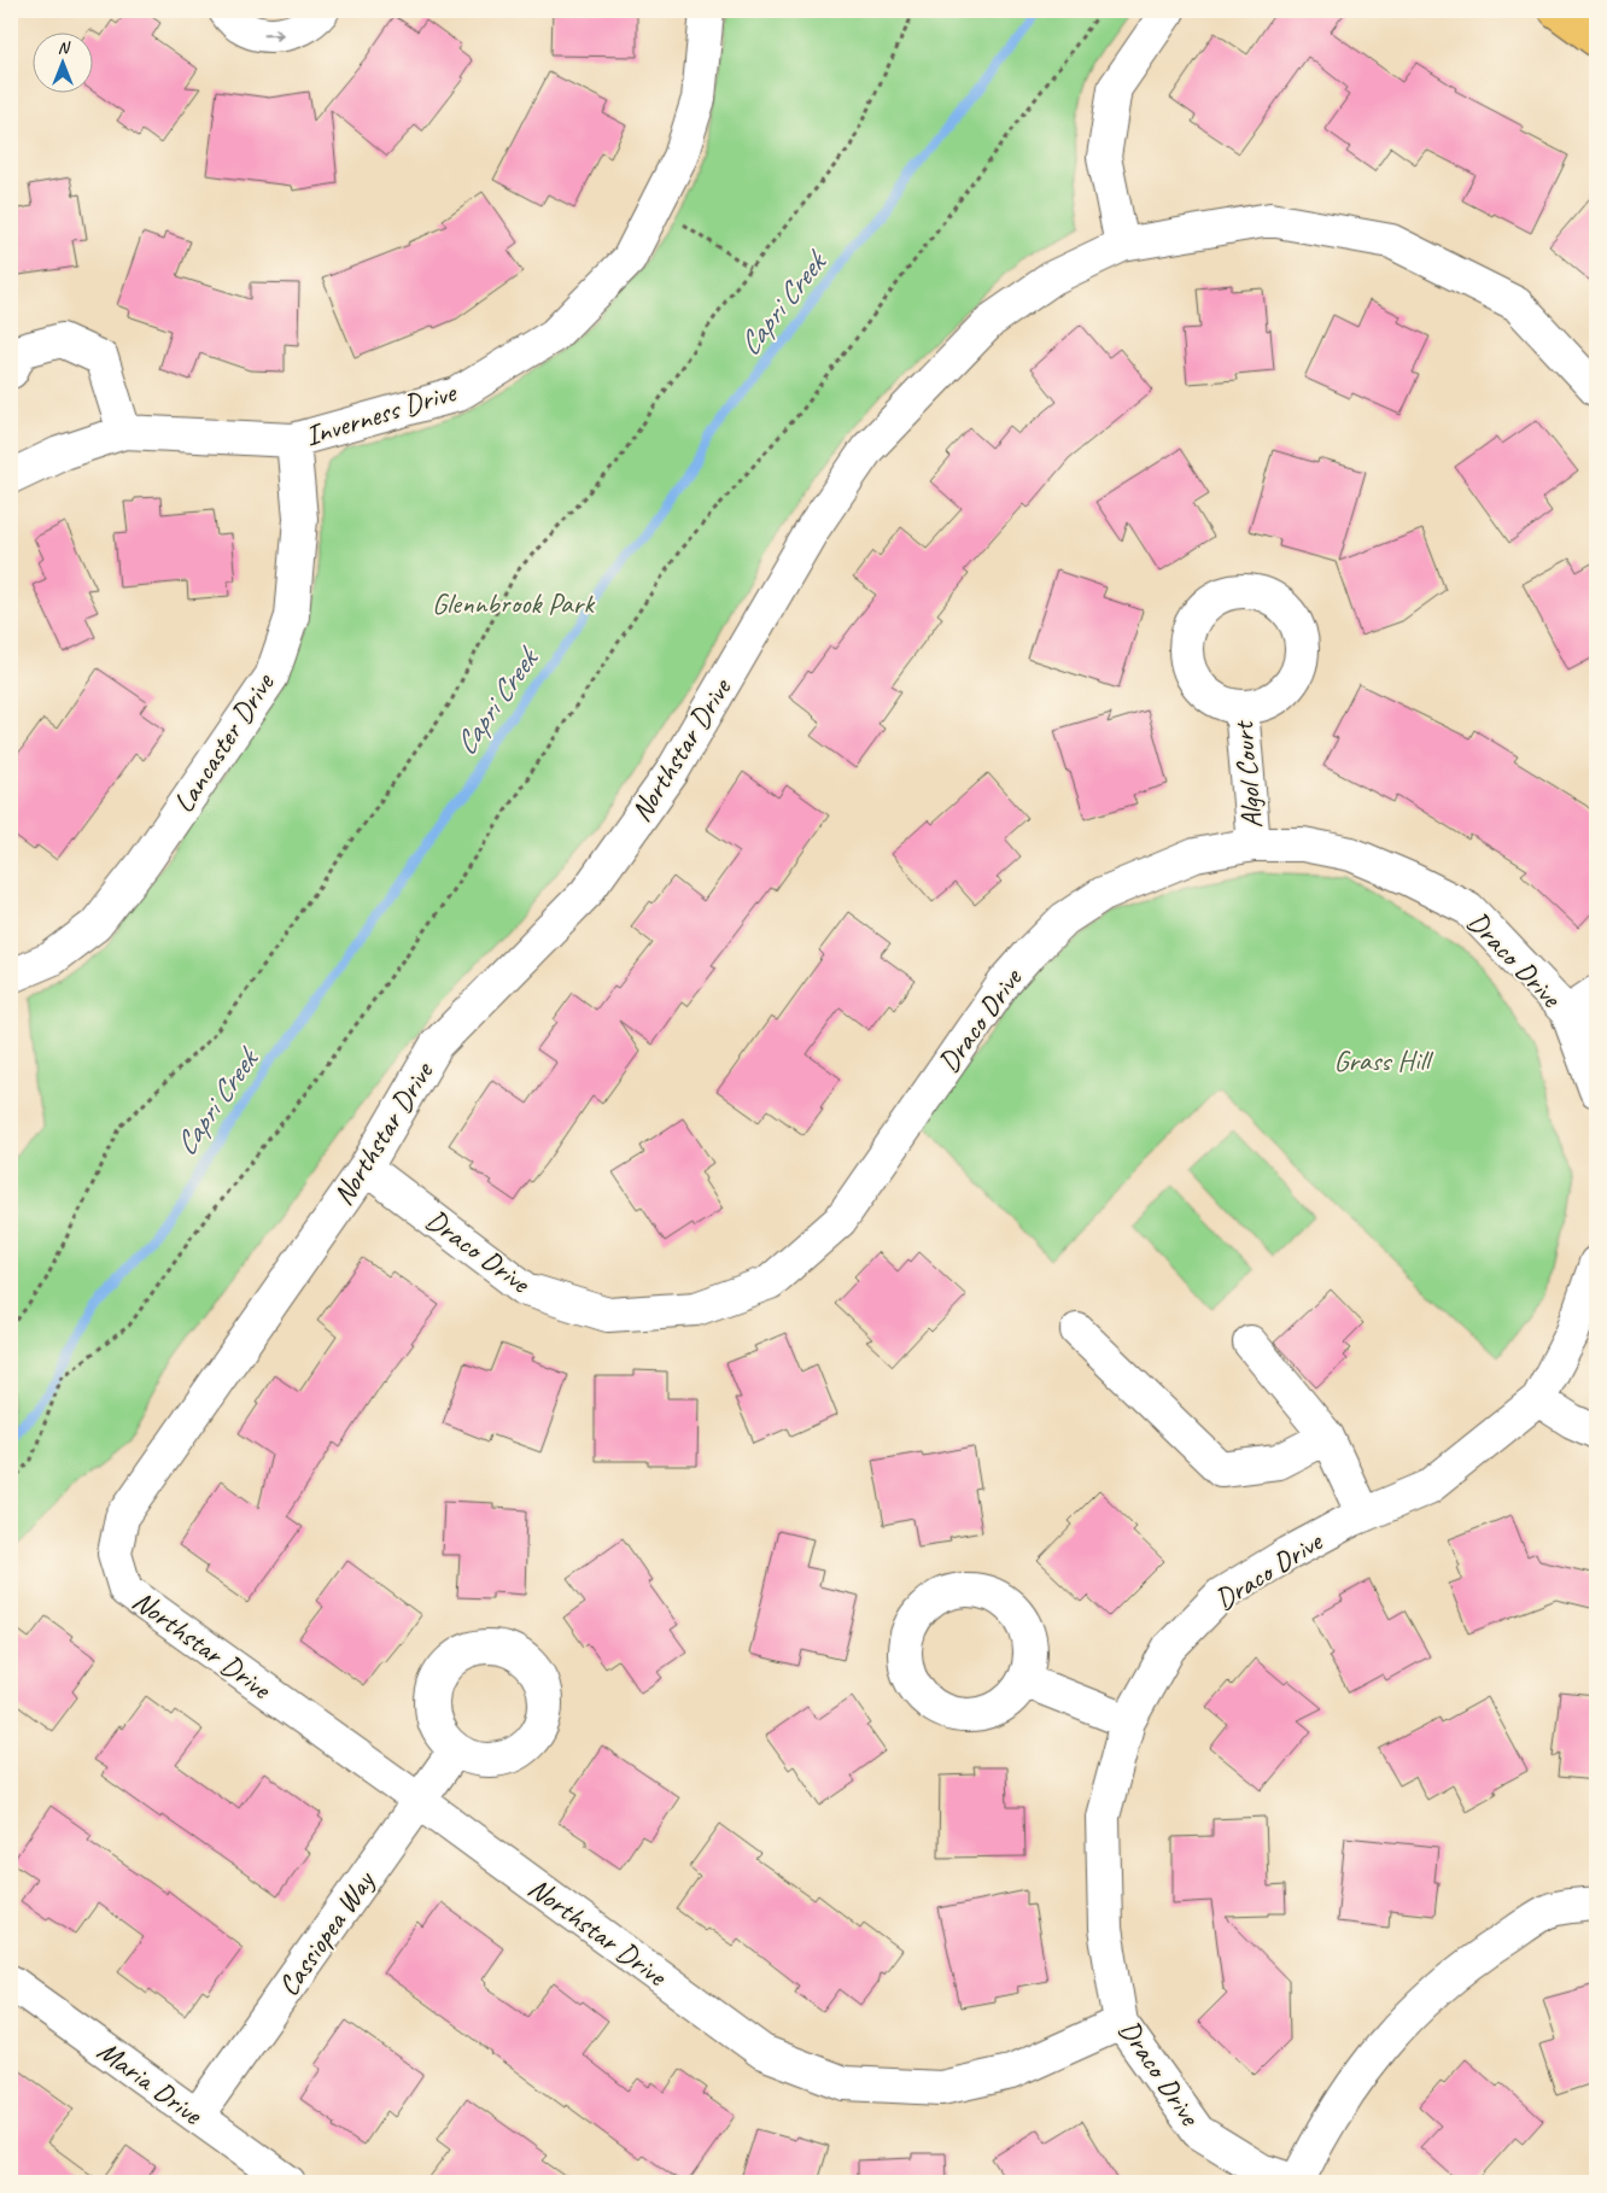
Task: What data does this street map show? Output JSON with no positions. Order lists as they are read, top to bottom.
{
  "streets": {
    "street": [
      "Inverness Drive",
      "Lancaster Drive",
      "Northstar Drive",
      "Algol Court",
      "Draco Drive",
      "Cassiopea Way",
      "Maria Drive"
    ]
  },
  "crossings": [
    ["Inverness Drive", "Lancaster Drive"],
    ["Northstar Drive", "Draco Drive"],
    ["Northstar Drive", "Cassiopea Way"],
    ["Algol Court", "Draco Drive"],
    ["Cassiopea Way", "Maria Drive"]
  ],
  "water": ["Capri Creek"],
  "parks": ["Glennbrook Park", "Grass Hill"],
  "north": "top"
}
